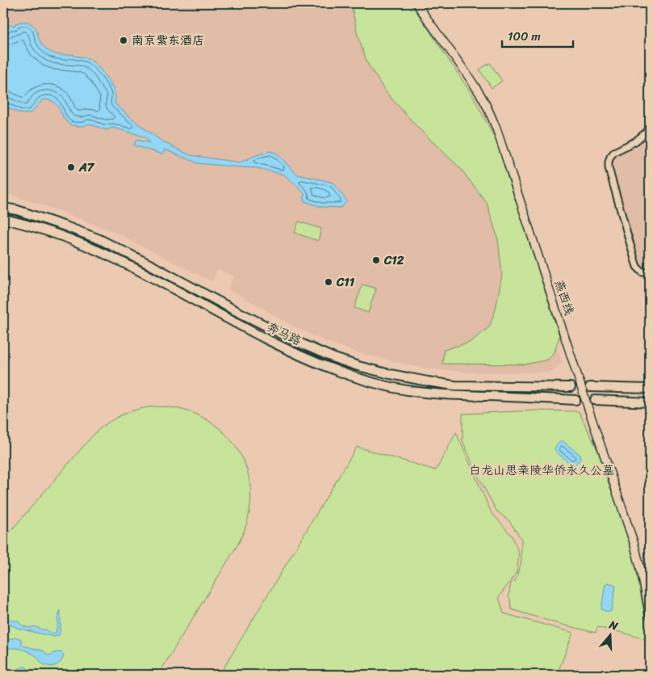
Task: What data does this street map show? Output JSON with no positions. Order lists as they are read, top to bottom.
{
  "streets": {
    "main road": ["燕西线", "奔马路"]
  },
  "parks": ["白龙山思亲陵华侨永久公墓"],
  "places": [
    "南京紫东酒店",
    "A7",
    "C12",
    "C11"
  ],
  "scale_bar": "100 m",
  "north": "top"
}
